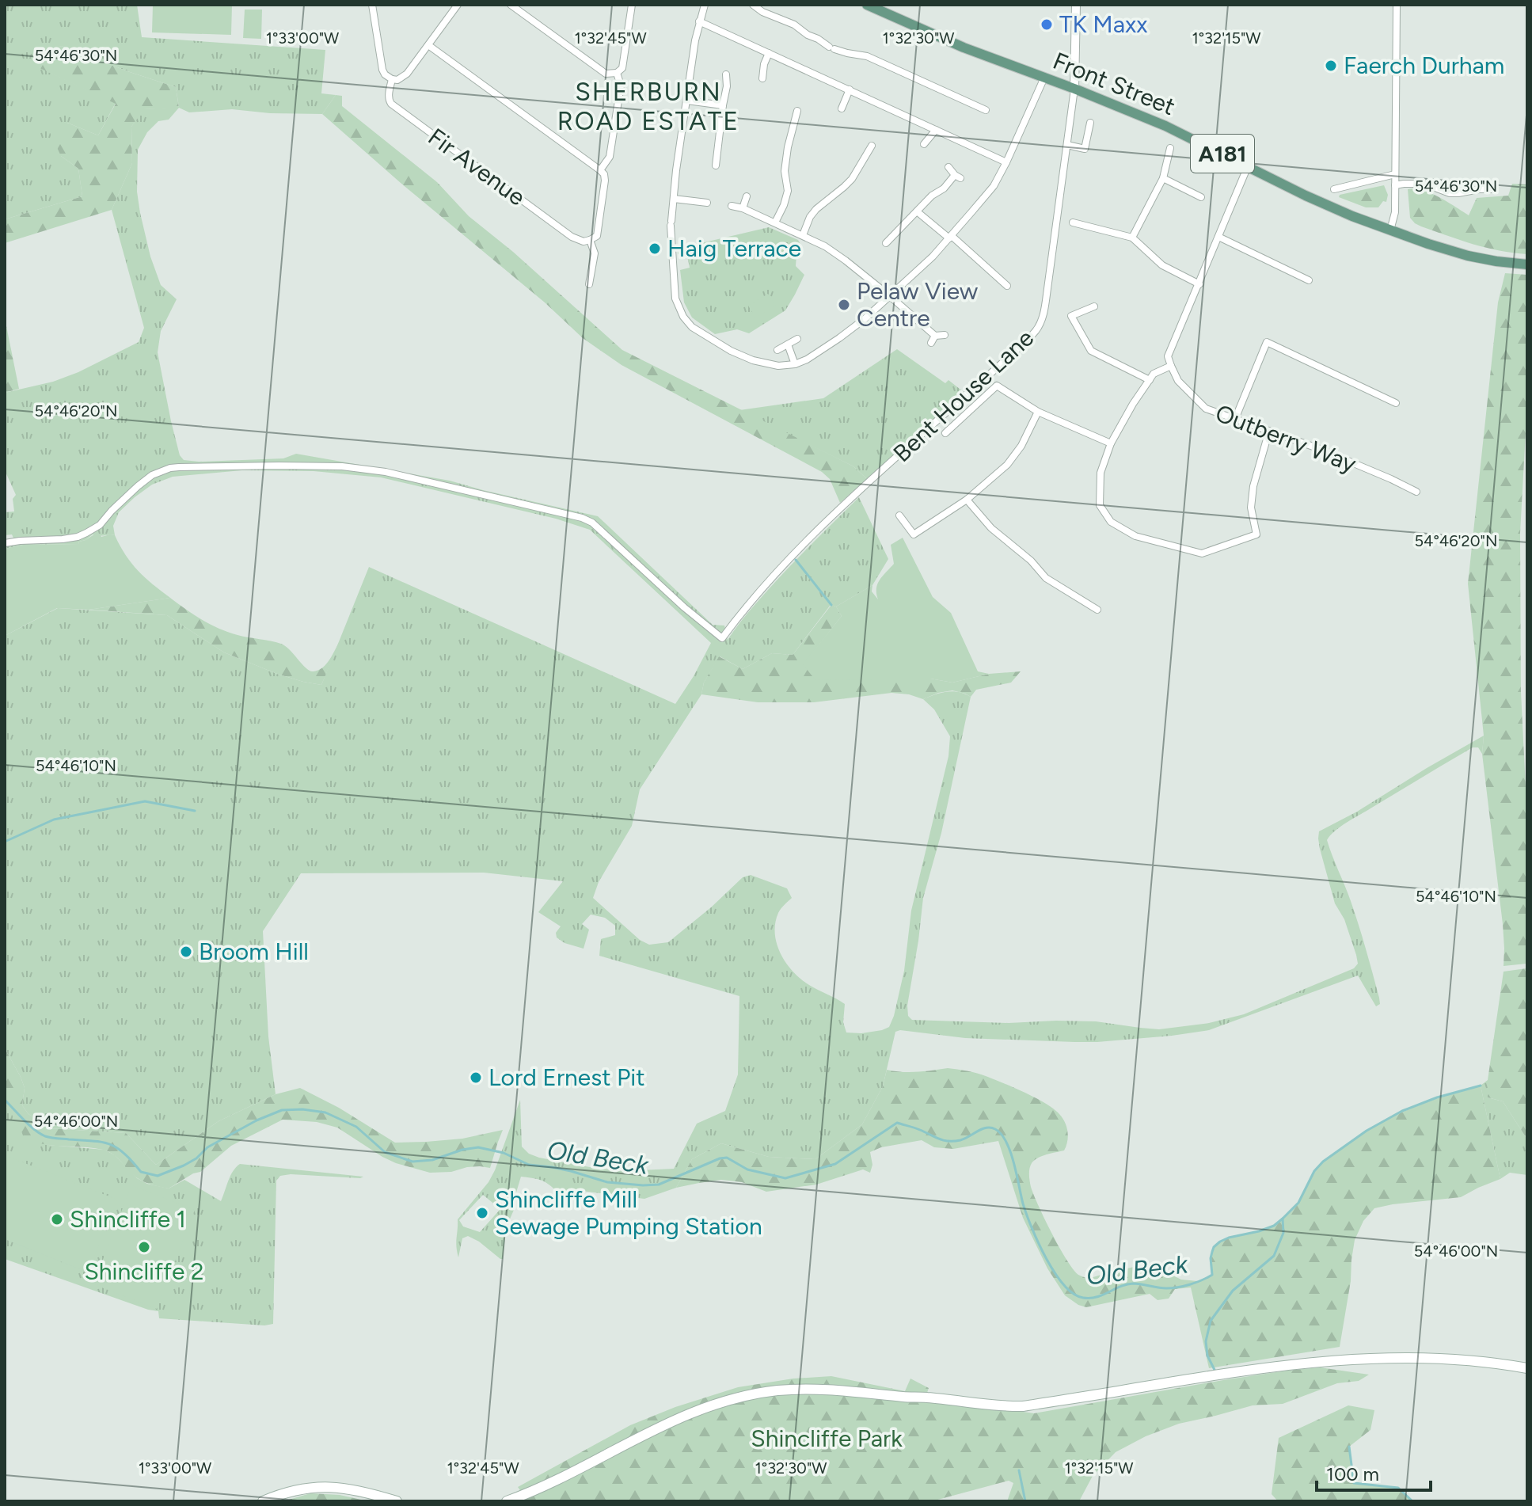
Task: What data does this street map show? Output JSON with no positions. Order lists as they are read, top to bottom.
{
  "streets": {
    "main road": ["Front Street", "A181"],
    "street": ["Fir Avenue", "Bent House Lane", "Outberry Way"]
  },
  "crossings": [
    ["Front Street", "Bent House Lane"]
  ],
  "districts": ["SHERBURN ROAD ESTATE"],
  "water": ["Old Beck"],
  "parks": ["Shincliffe Park"],
  "places": [
    "TK Maxx",
    "Faerch Durham",
    "Haig Terrace",
    "Pelaw View Centre",
    "Broom Hill",
    "Lord Ernest Pit",
    "Shincliffe Mill Sewage Pumping Station",
    "Shincliffe 1",
    "Shincliffe 2"
  ],
  "scale_bar": "100 m",
  "coordinates": [
    "1°33'00\"W",
    "1°32'45\"W",
    "1°32'30\"W",
    "1°32'15\"W",
    "54°46'30\"N",
    "54°46'20\"N",
    "54°46'10\"N",
    "54°46'00\"N"
  ]
}
